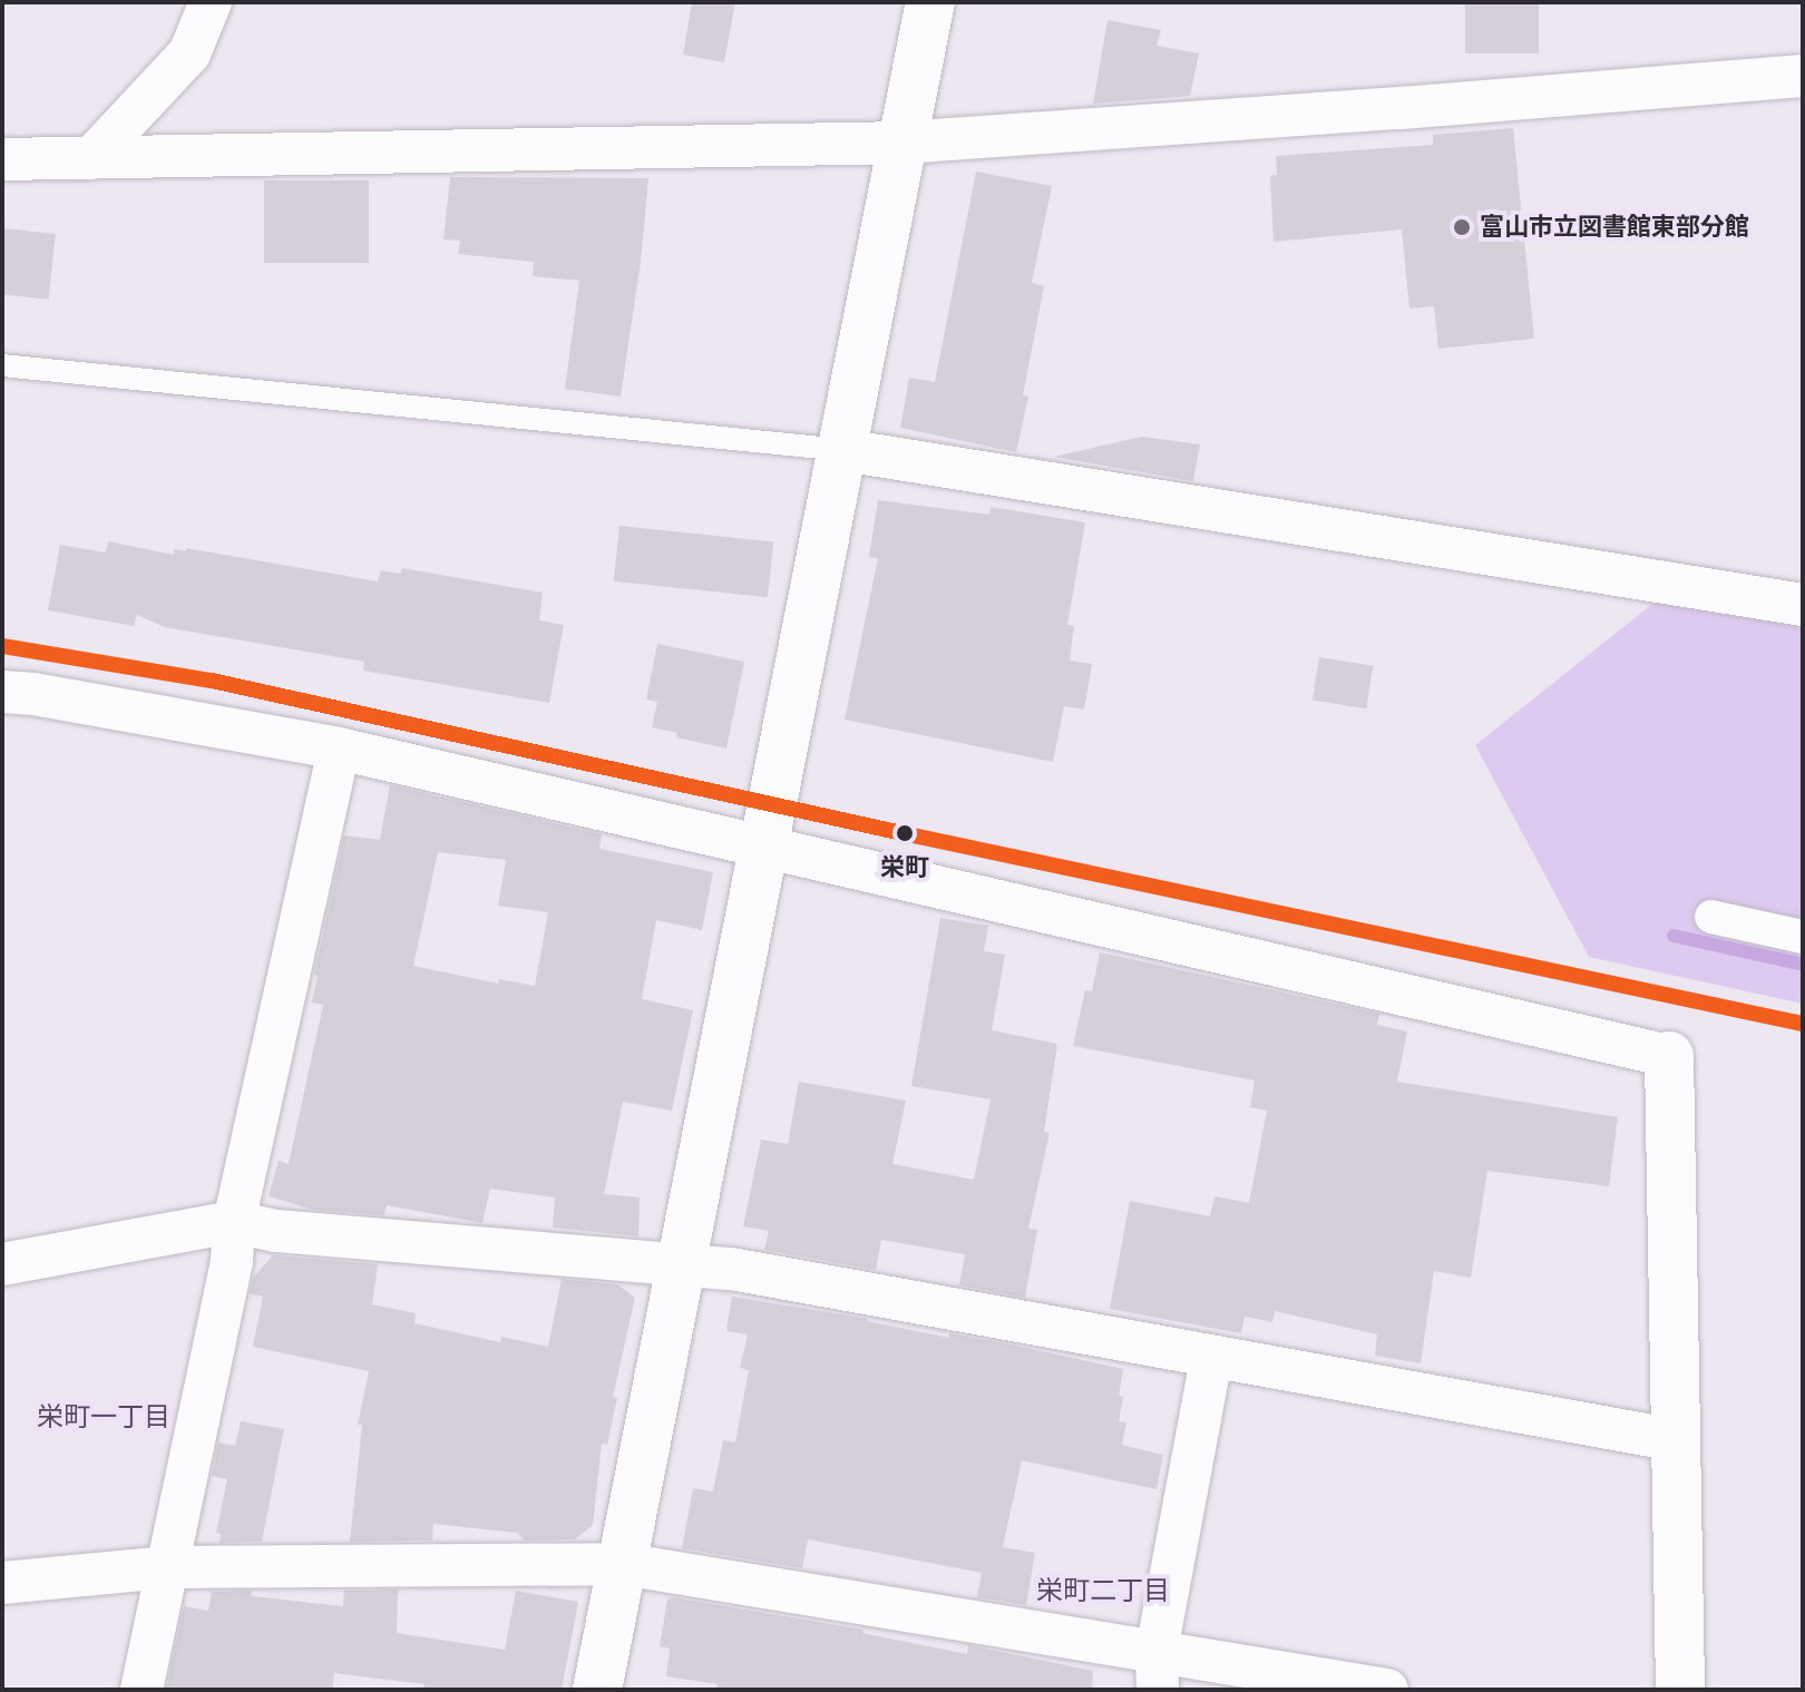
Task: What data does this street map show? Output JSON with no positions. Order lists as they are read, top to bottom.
{
  "districts": ["栄町一丁目", "栄町二丁目"],
  "places": ["富山市立図書館東部分館", "栄町"]
}
